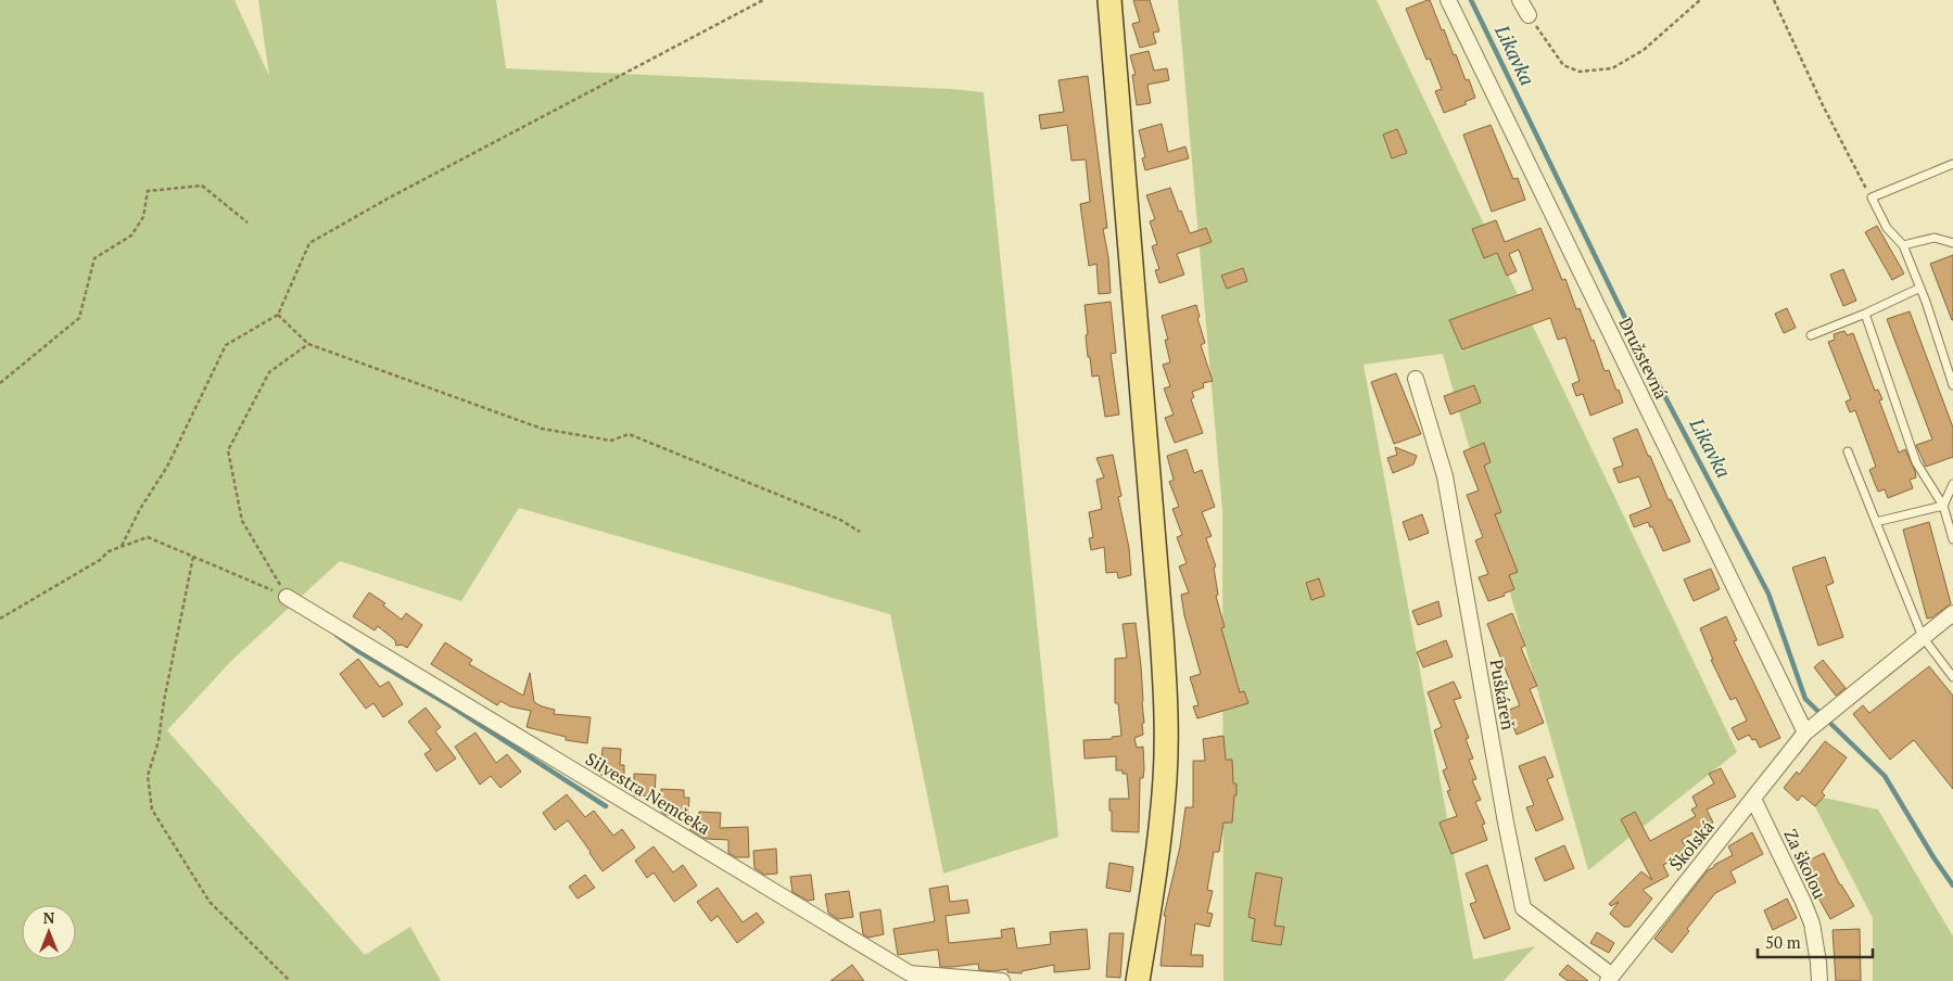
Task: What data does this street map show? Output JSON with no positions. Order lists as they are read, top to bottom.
{
  "streets": {
    "street": [
      "Družstevná",
      "Puškáreň",
      "Silvestra Nemčeka",
      "Školská",
      "Za školou"
    ]
  },
  "crossings": [
    ["Družstevná", "Školská"],
    ["Puškáreň", "Školská"],
    ["Školská", "Za školou"]
  ],
  "water": ["Likavka"],
  "scale_bar": "50 m",
  "north": "top"
}
